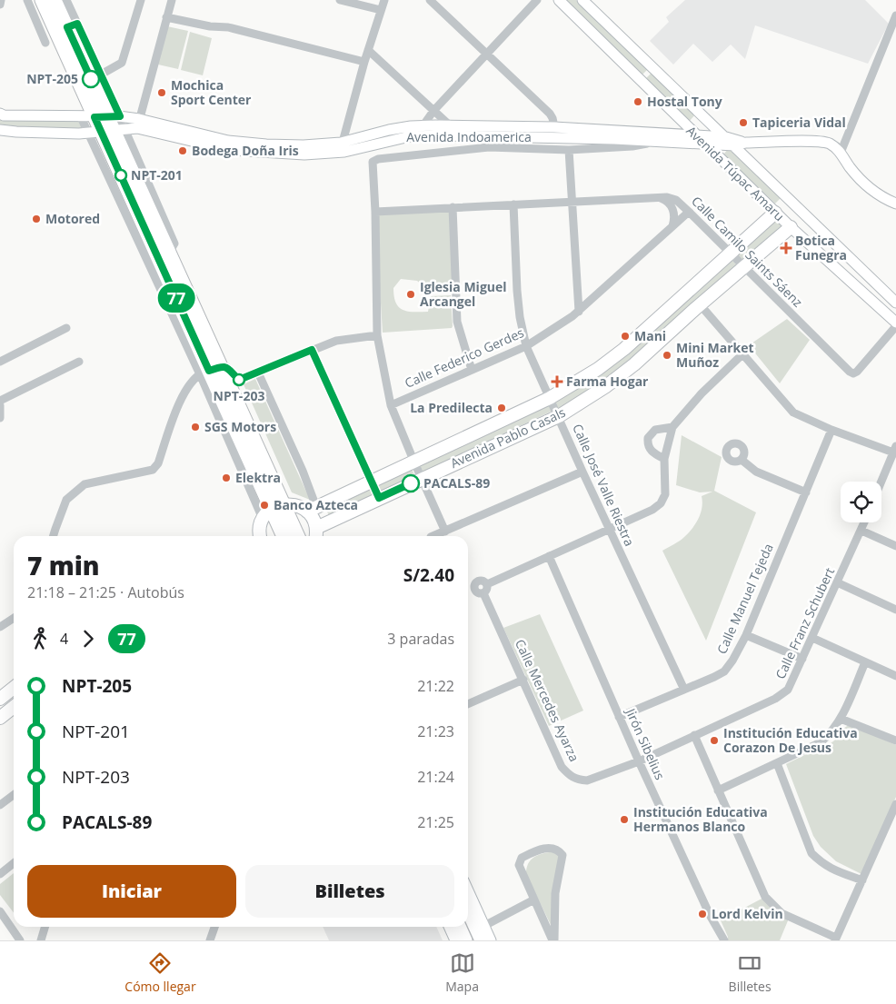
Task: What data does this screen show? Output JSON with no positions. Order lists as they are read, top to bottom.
{
  "streets": {
    "main road": ["Avenida Indoamerica", "Avenida Túpac Amaru", "Avenida Pablo Casals"],
    "street": [
      "Calle Camilo Saints Sáenz",
      "Calle Federico Gerdes",
      "Calle José Valle Riestra",
      "Calle Manuel Tejeda",
      "Calle Franz Schubert",
      "Calle Mercedes Ayarza",
      "Jirón Sibelius"
    ]
  },
  "crossings": [
    ["Avenida Indoamerica", "Avenida Túpac Amaru"],
    ["Avenida Túpac Amaru", "Avenida Pablo Casals"],
    ["Calle Camilo Saints Sáenz", "Calle Federico Gerdes"],
    ["Calle Camilo Saints Sáenz", "Avenida Pablo Casals"],
    ["Calle Camilo Saints Sáenz", "Calle José Valle Riestra"],
    ["Calle Federico Gerdes", "Calle José Valle Riestra"],
    ["Avenida Pablo Casals", "Calle José Valle Riestra"],
    ["Calle José Valle Riestra", "Calle Manuel Tejeda"],
    ["Calle Manuel Tejeda", "Jirón Sibelius"],
    ["Calle Franz Schubert", "Calle Mercedes Ayarza"],
    ["Calle Franz Schubert", "Jirón Sibelius"],
    ["Calle Mercedes Ayarza", "Jirón Sibelius"]
  ],
  "places": {
    "other": [
      "NPT-205",
      "Mochica Sport Center",
      "Hostal Tony",
      "Tapiceria Vidal",
      "Bodega Doña Iris",
      "NPT-201",
      "Motored",
      "Iglesia Miguel Arcangel",
      "Mani",
      "Mini Market Muñoz",
      "NPT-203",
      "La Predilecta",
      "SGS Motors",
      "Elektra",
      "PACALS-89",
      "Banco Azteca",
      "Institución Educativa Corazon De Jesus",
      "Institución Educativa Hermanos Blanco",
      "Lord Kelvin"
    ],
    "health": ["Botica Funegra", "Farma Hogar"]
  },
  "lines": ["bus line 77"],
  "page": {
    "on_map": "77",
    "heading": ["7 min", "21:18 – 21:25 · Autobús", "S/2.40"],
    "legs": ["4", "77", "3 paradas"],
    "list": [
      {
        "name": "NPT-205",
        "value": "21:22"
      },
      {
        "name": "NPT-201",
        "value": "21:23"
      },
      {
        "name": "NPT-203",
        "value": "21:24"
      },
      {
        "name": "PACALS-89",
        "value": "21:25"
      }
    ],
    "buttons": ["Iniciar", "Billetes"],
    "tabs": ["Cómo llegar", "Mapa", "Billetes"]
  }
}
